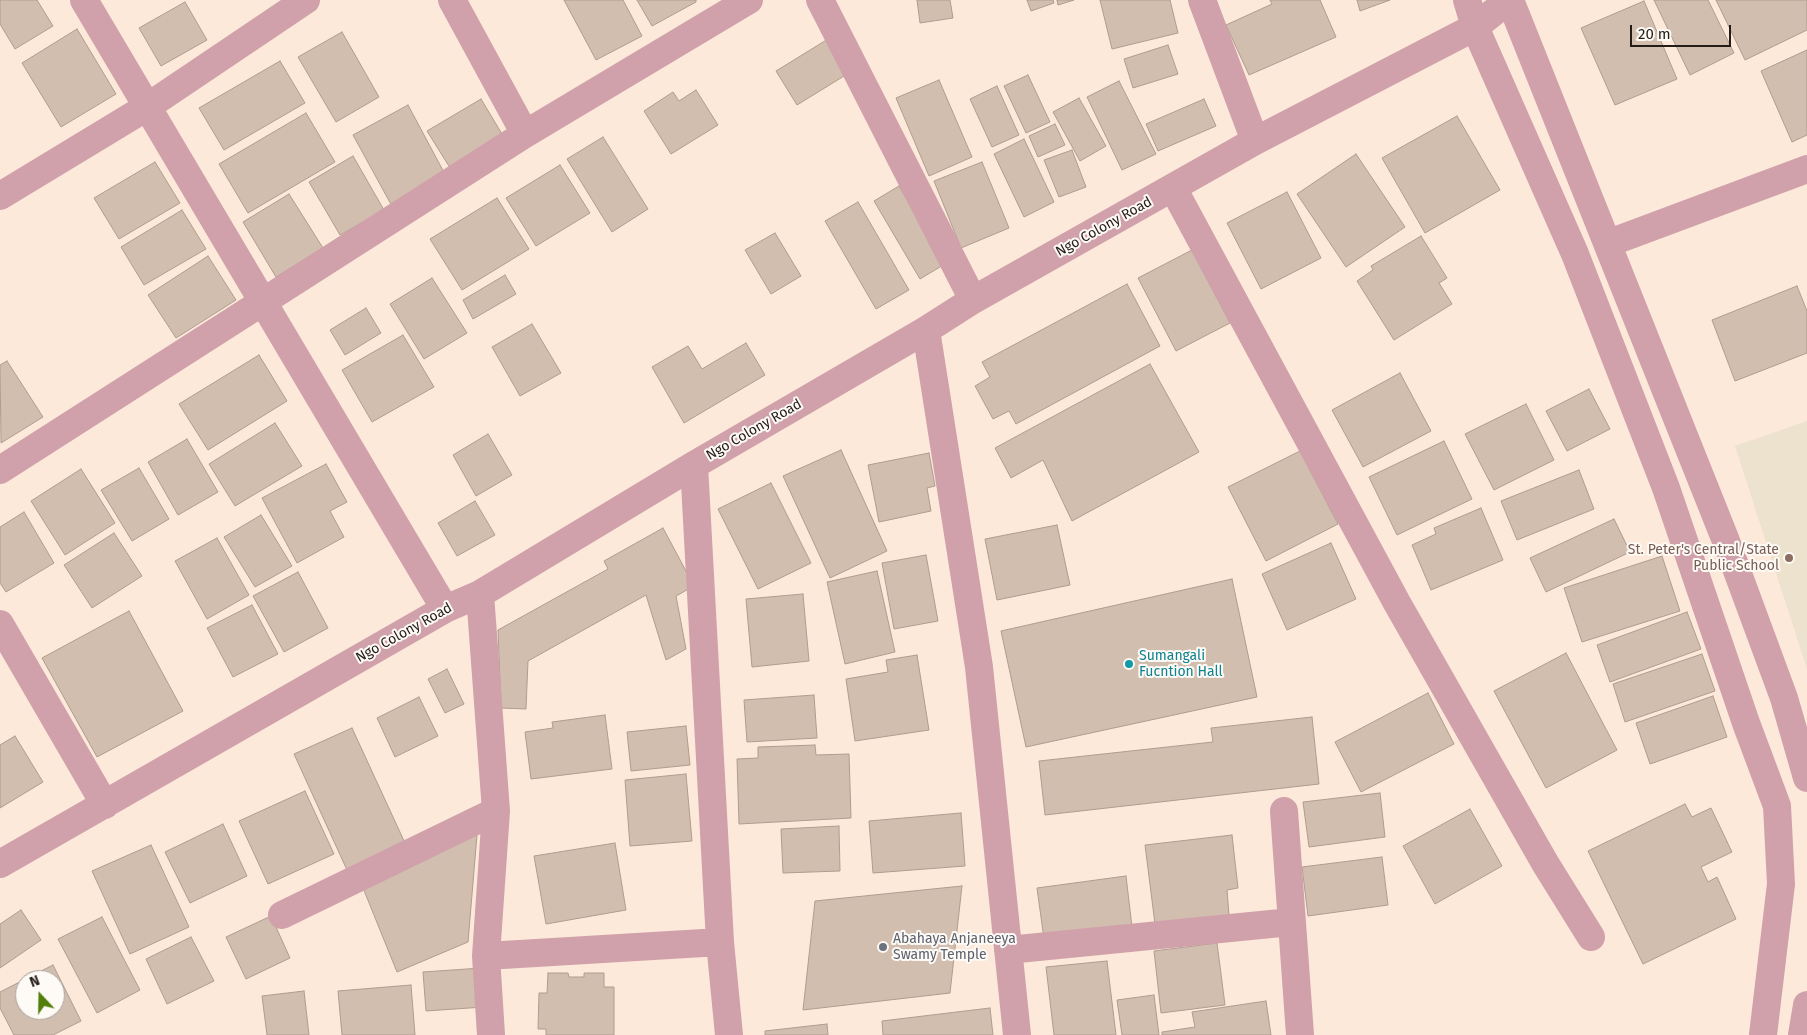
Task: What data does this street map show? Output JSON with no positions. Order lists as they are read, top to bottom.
{
  "streets": {
    "street": ["Ngo Colony Road"]
  },
  "places": ["St. Peter's Central/State Public School", "Sumangali Fucntion Hall", "Abahaya Anjaneeya Swamy Temple"],
  "scale_bar": "20 m",
  "north": "top"
}
